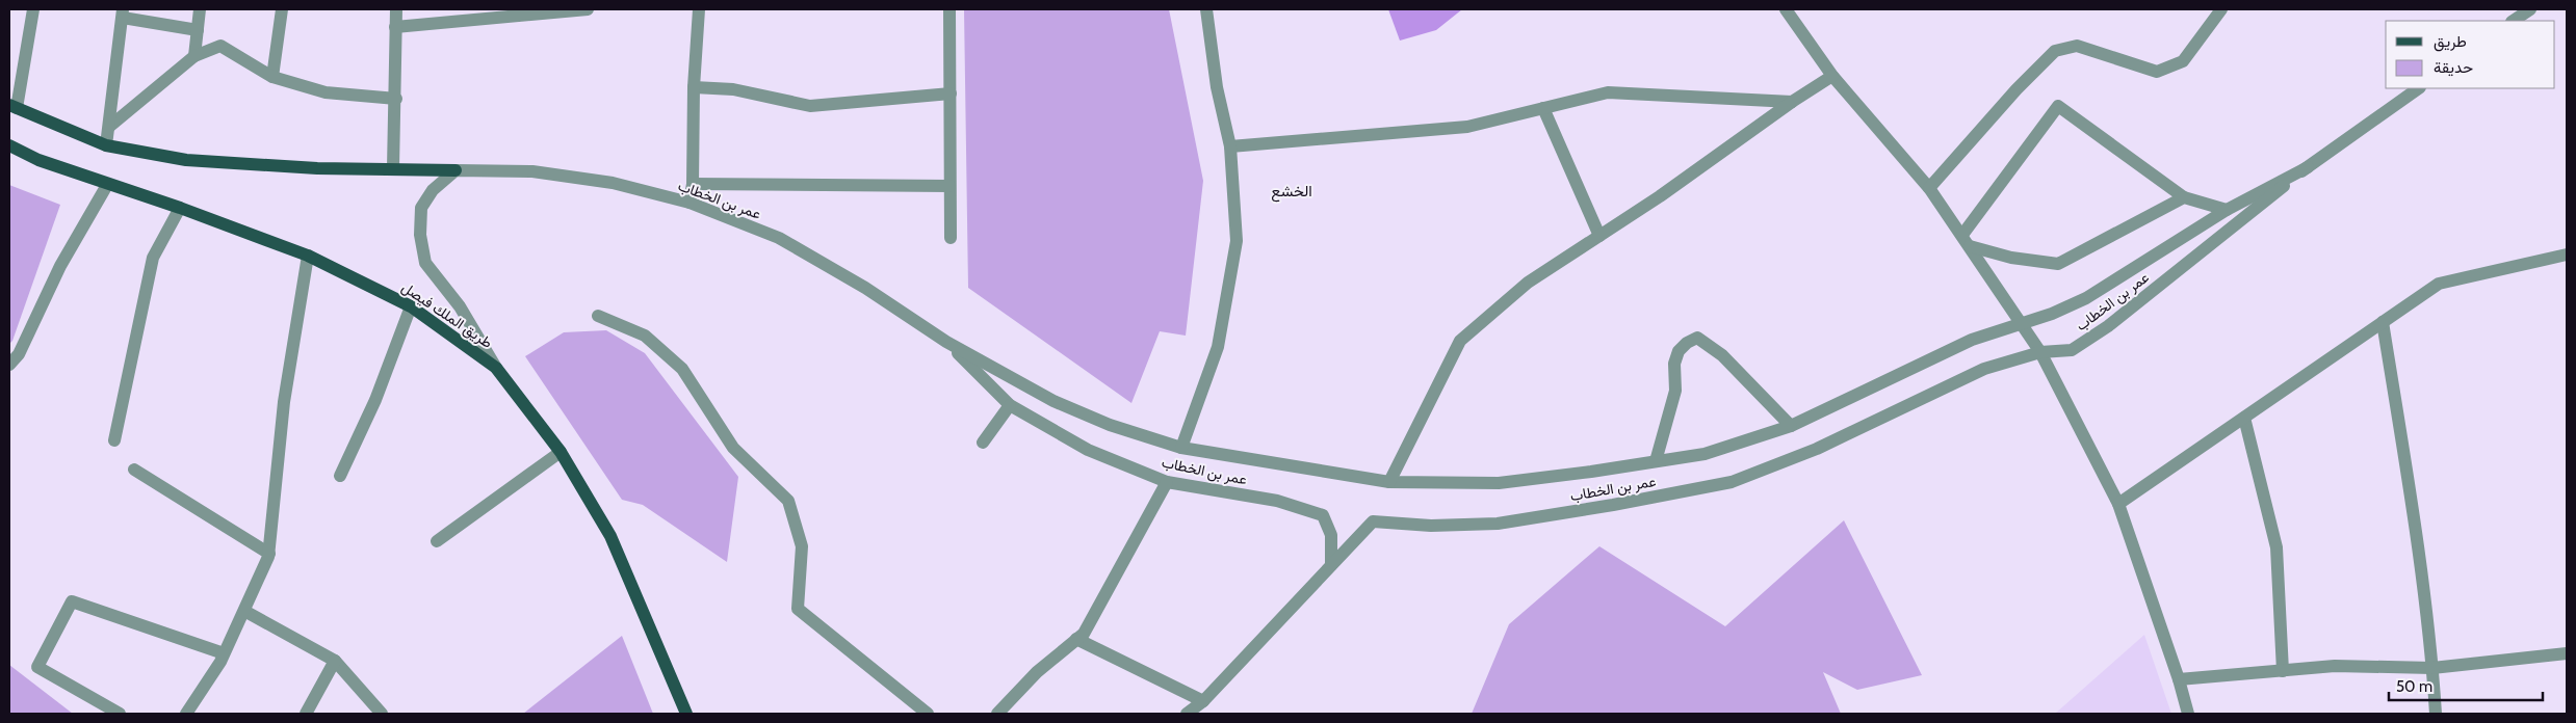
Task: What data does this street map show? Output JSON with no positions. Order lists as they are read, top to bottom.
{
  "streets": {
    "main road": ["طريق الملك فيصل"],
    "street": ["عمر بن الخطاب"]
  },
  "districts": ["الخشع"],
  "legend": ["طريق", "حديقة"],
  "scale_bar": "50 m"
}
